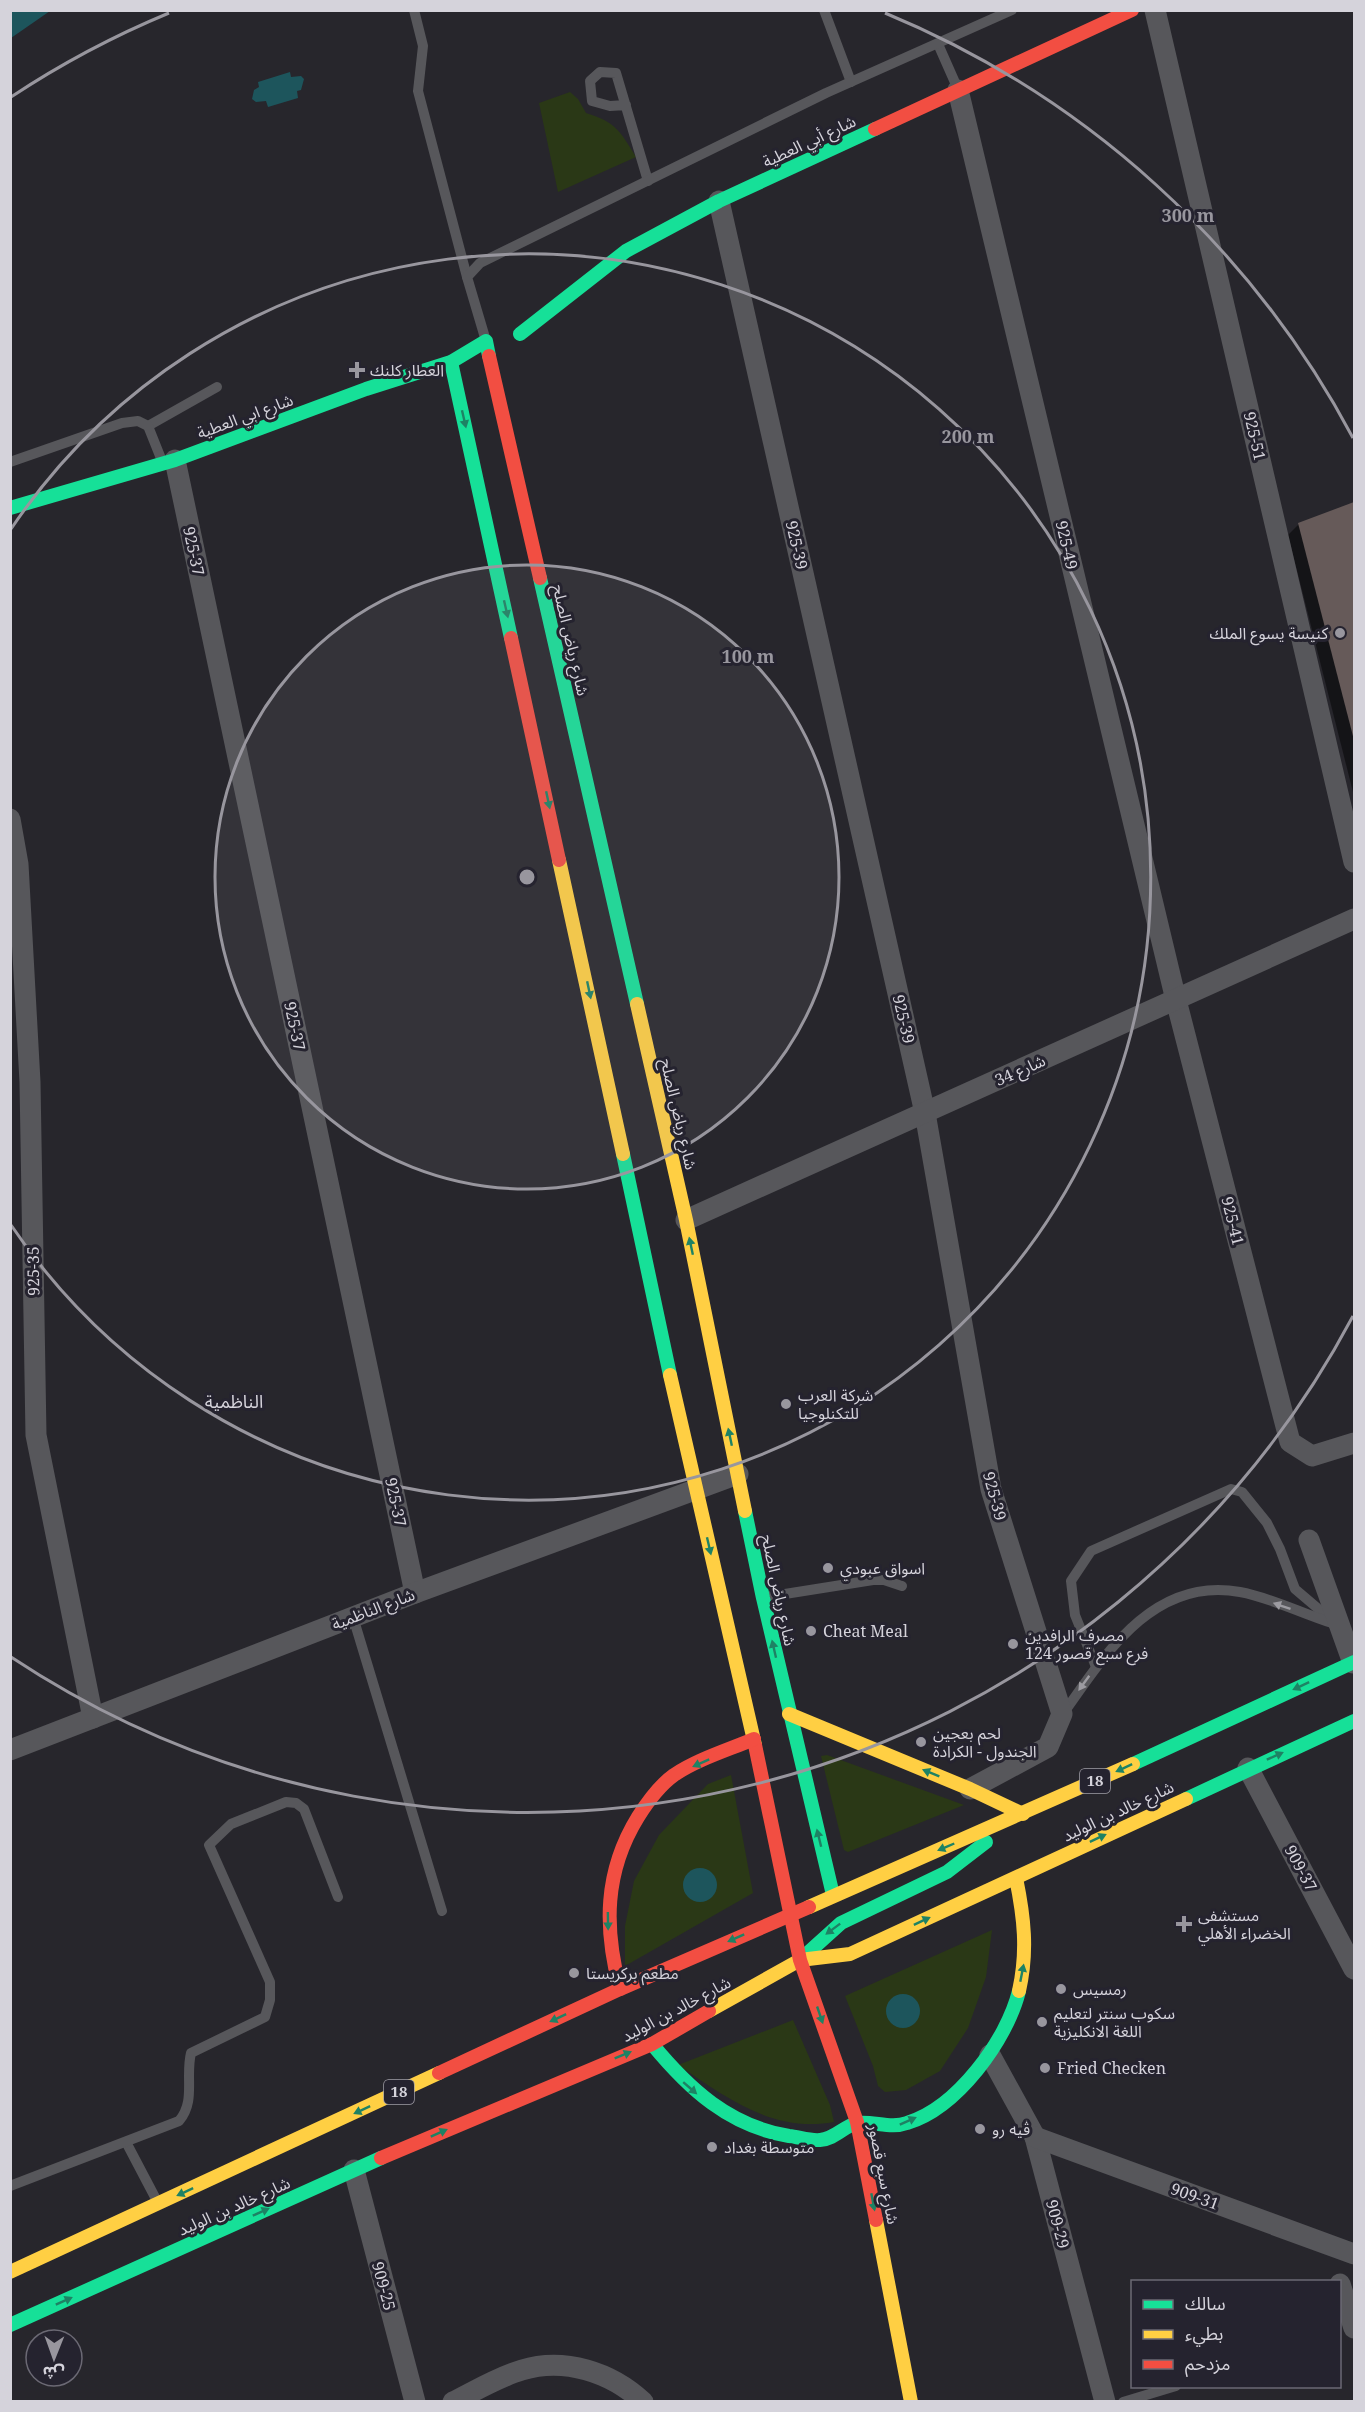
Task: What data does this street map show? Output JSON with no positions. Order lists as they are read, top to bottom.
{
  "streets": {
    "street": [
      "شارع أبي العطية",
      "شارع ابي العطية",
      "925-51",
      "925-39",
      "925-49",
      "925-37",
      "شارع رياض الصلح",
      "شارع 34",
      "925-41",
      "925-35",
      "شارع الناظمية",
      "18",
      "شارع خالد بن الوليد",
      "909-37",
      "شارع سبع قصور",
      "909-31",
      "909-29",
      "909-25"
    ]
  },
  "crossings": [
    ["شارع أبي العطية", "925-39"],
    ["شارع أبي العطية", "925-49"],
    ["شارع ابي العطية", "925-37"],
    ["شارع ابي العطية", "شارع رياض الصلح"],
    ["925-39", "شارع 34"],
    ["925-49", "شارع 34"],
    ["925-49", "925-41"],
    ["925-37", "شارع الناظمية"],
    ["شارع رياض الصلح", "شارع 34"],
    ["شارع رياض الصلح", "شارع الناظمية"],
    ["شارع رياض الصلح", "شارع خالد بن الوليد"],
    ["شارع 34", "925-41"],
    ["925-35", "شارع الناظمية"],
    ["شارع خالد بن الوليد", "909-37"],
    ["شارع خالد بن الوليد", "شارع سبع قصور"],
    ["شارع خالد بن الوليد", "909-25"],
    ["909-31", "909-29"]
  ],
  "one_way": ["شارع سبع قصور"],
  "districts": ["الناظمية"],
  "places": {
    "health": ["العطار كلنك", "مستشفى الخضراء الأهلي"],
    "other": [
      "كنيسة يسوع الملك",
      "شركة العرب للتكنلوجيا",
      "اسواق عبودي",
      "Cheat Meal",
      "مصرف الرافدين فرع سبع قصور 124",
      "لحم بعجين الجندول - الكرادة",
      "مطعم بركريستا",
      "رمسيس",
      "سكوب سنتر لتعليم اللغة الانكليزية",
      "Fried Checken",
      "ڤيه رو",
      "متوسطة بغداد"
    ]
  },
  "legend": ["سالك", "بطيء", "مزدحم"],
  "north": "bottom",
  "rings": ["300 m", "200 m", "100 m"]
}
